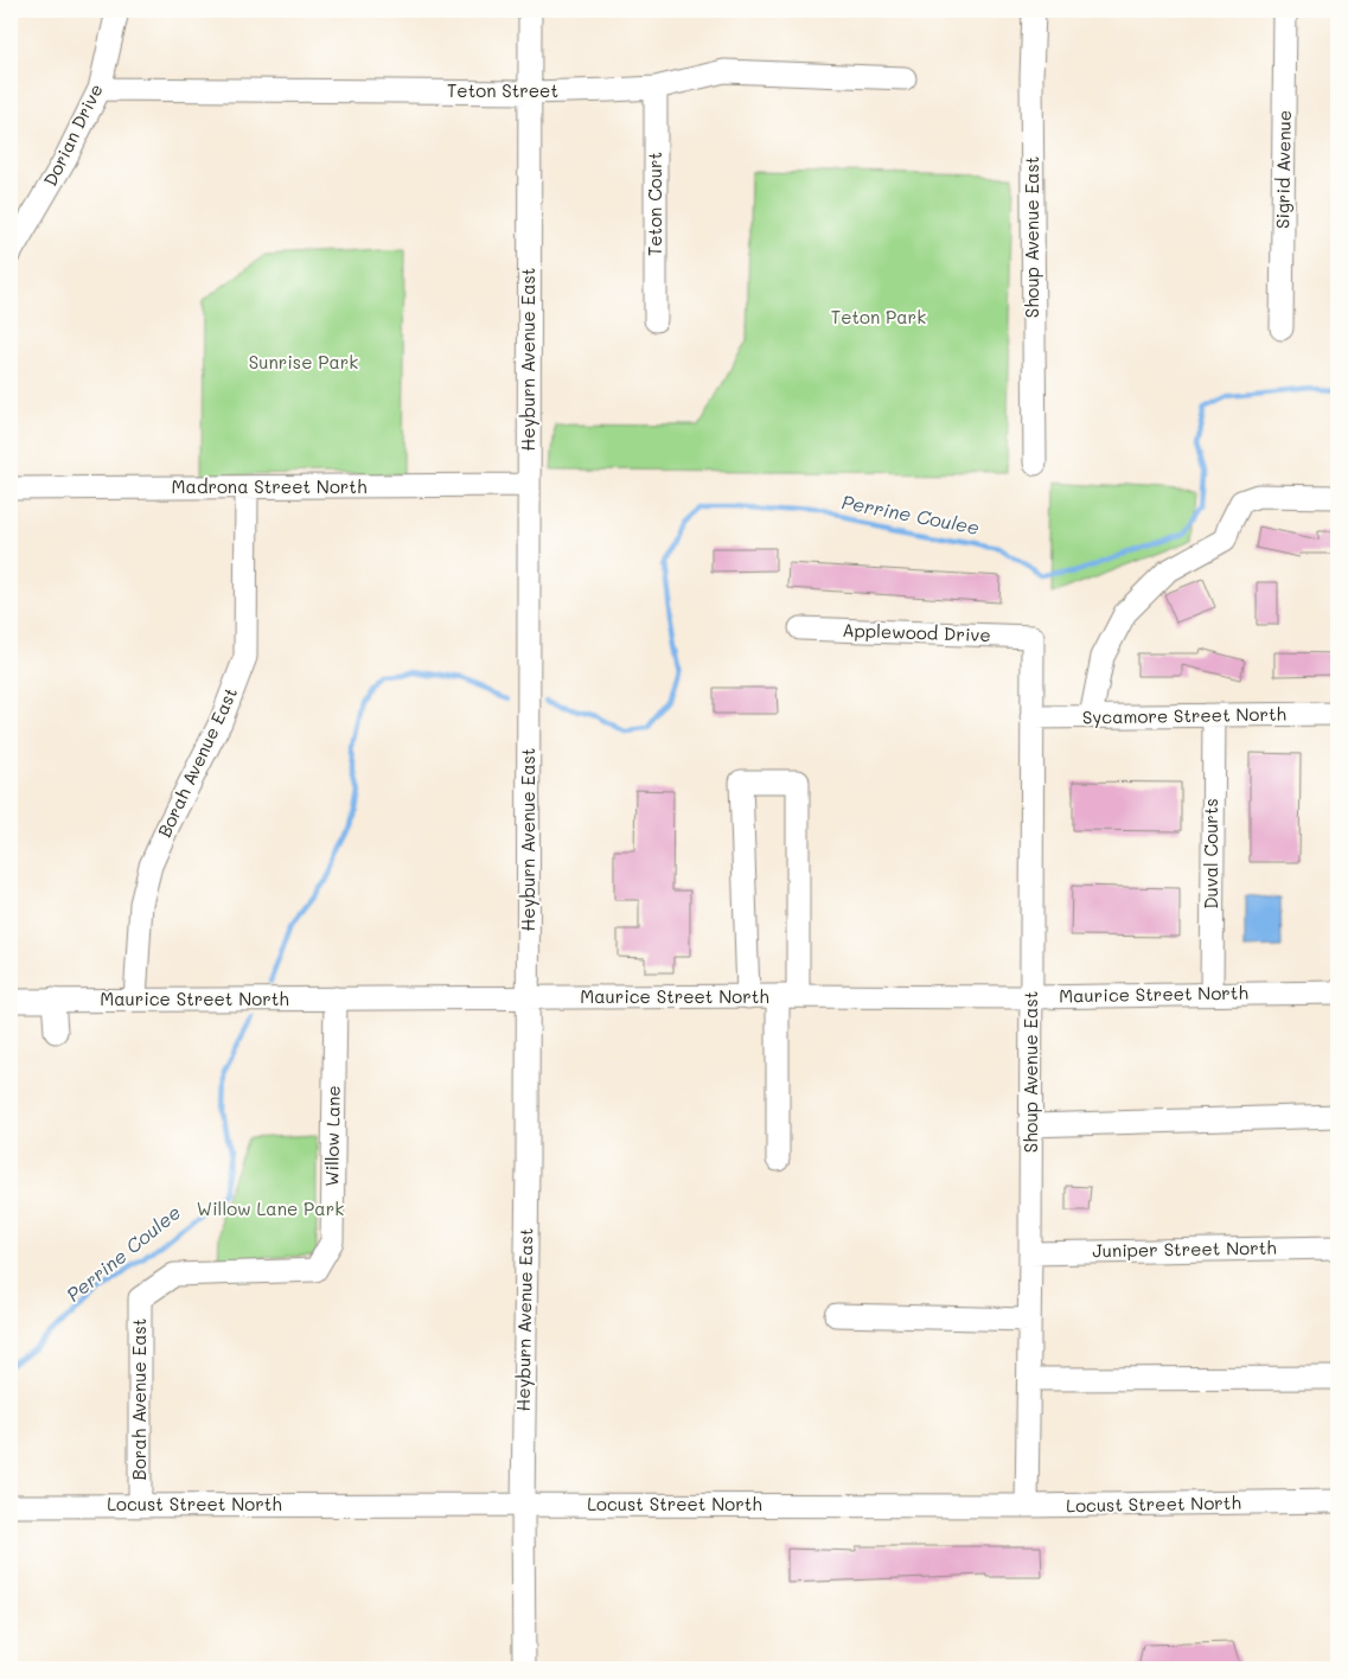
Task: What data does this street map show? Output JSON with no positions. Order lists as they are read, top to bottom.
{
  "streets": {
    "street": [
      "Teton Street",
      "Dorian Drive",
      "Sigrid Avenue",
      "Teton Court",
      "Shoup Avenue East",
      "Heyburn Avenue East",
      "Madrona Street North",
      "Applewood Drive",
      "Sycamore Street North",
      "Borah Avenue East",
      "Duval Courts",
      "Maurice Street North",
      "Willow Lane",
      "Juniper Street North",
      "Locust Street North"
    ]
  },
  "crossings": [
    ["Teton Street", "Dorian Drive"],
    ["Teton Street", "Teton Court"],
    ["Teton Street", "Heyburn Avenue East"],
    ["Shoup Avenue East", "Applewood Drive"],
    ["Shoup Avenue East", "Sycamore Street North"],
    ["Shoup Avenue East", "Maurice Street North"],
    ["Shoup Avenue East", "Juniper Street North"],
    ["Shoup Avenue East", "Locust Street North"],
    ["Heyburn Avenue East", "Madrona Street North"],
    ["Heyburn Avenue East", "Maurice Street North"],
    ["Heyburn Avenue East", "Locust Street North"],
    ["Madrona Street North", "Borah Avenue East"],
    ["Sycamore Street North", "Duval Courts"],
    ["Borah Avenue East", "Maurice Street North"],
    ["Borah Avenue East", "Willow Lane"],
    ["Borah Avenue East", "Locust Street North"],
    ["Duval Courts", "Maurice Street North"],
    ["Maurice Street North", "Willow Lane"]
  ],
  "water": ["Perrine Coulee"],
  "parks": ["Teton Park", "Sunrise Park", "Willow Lane Park"]
}
